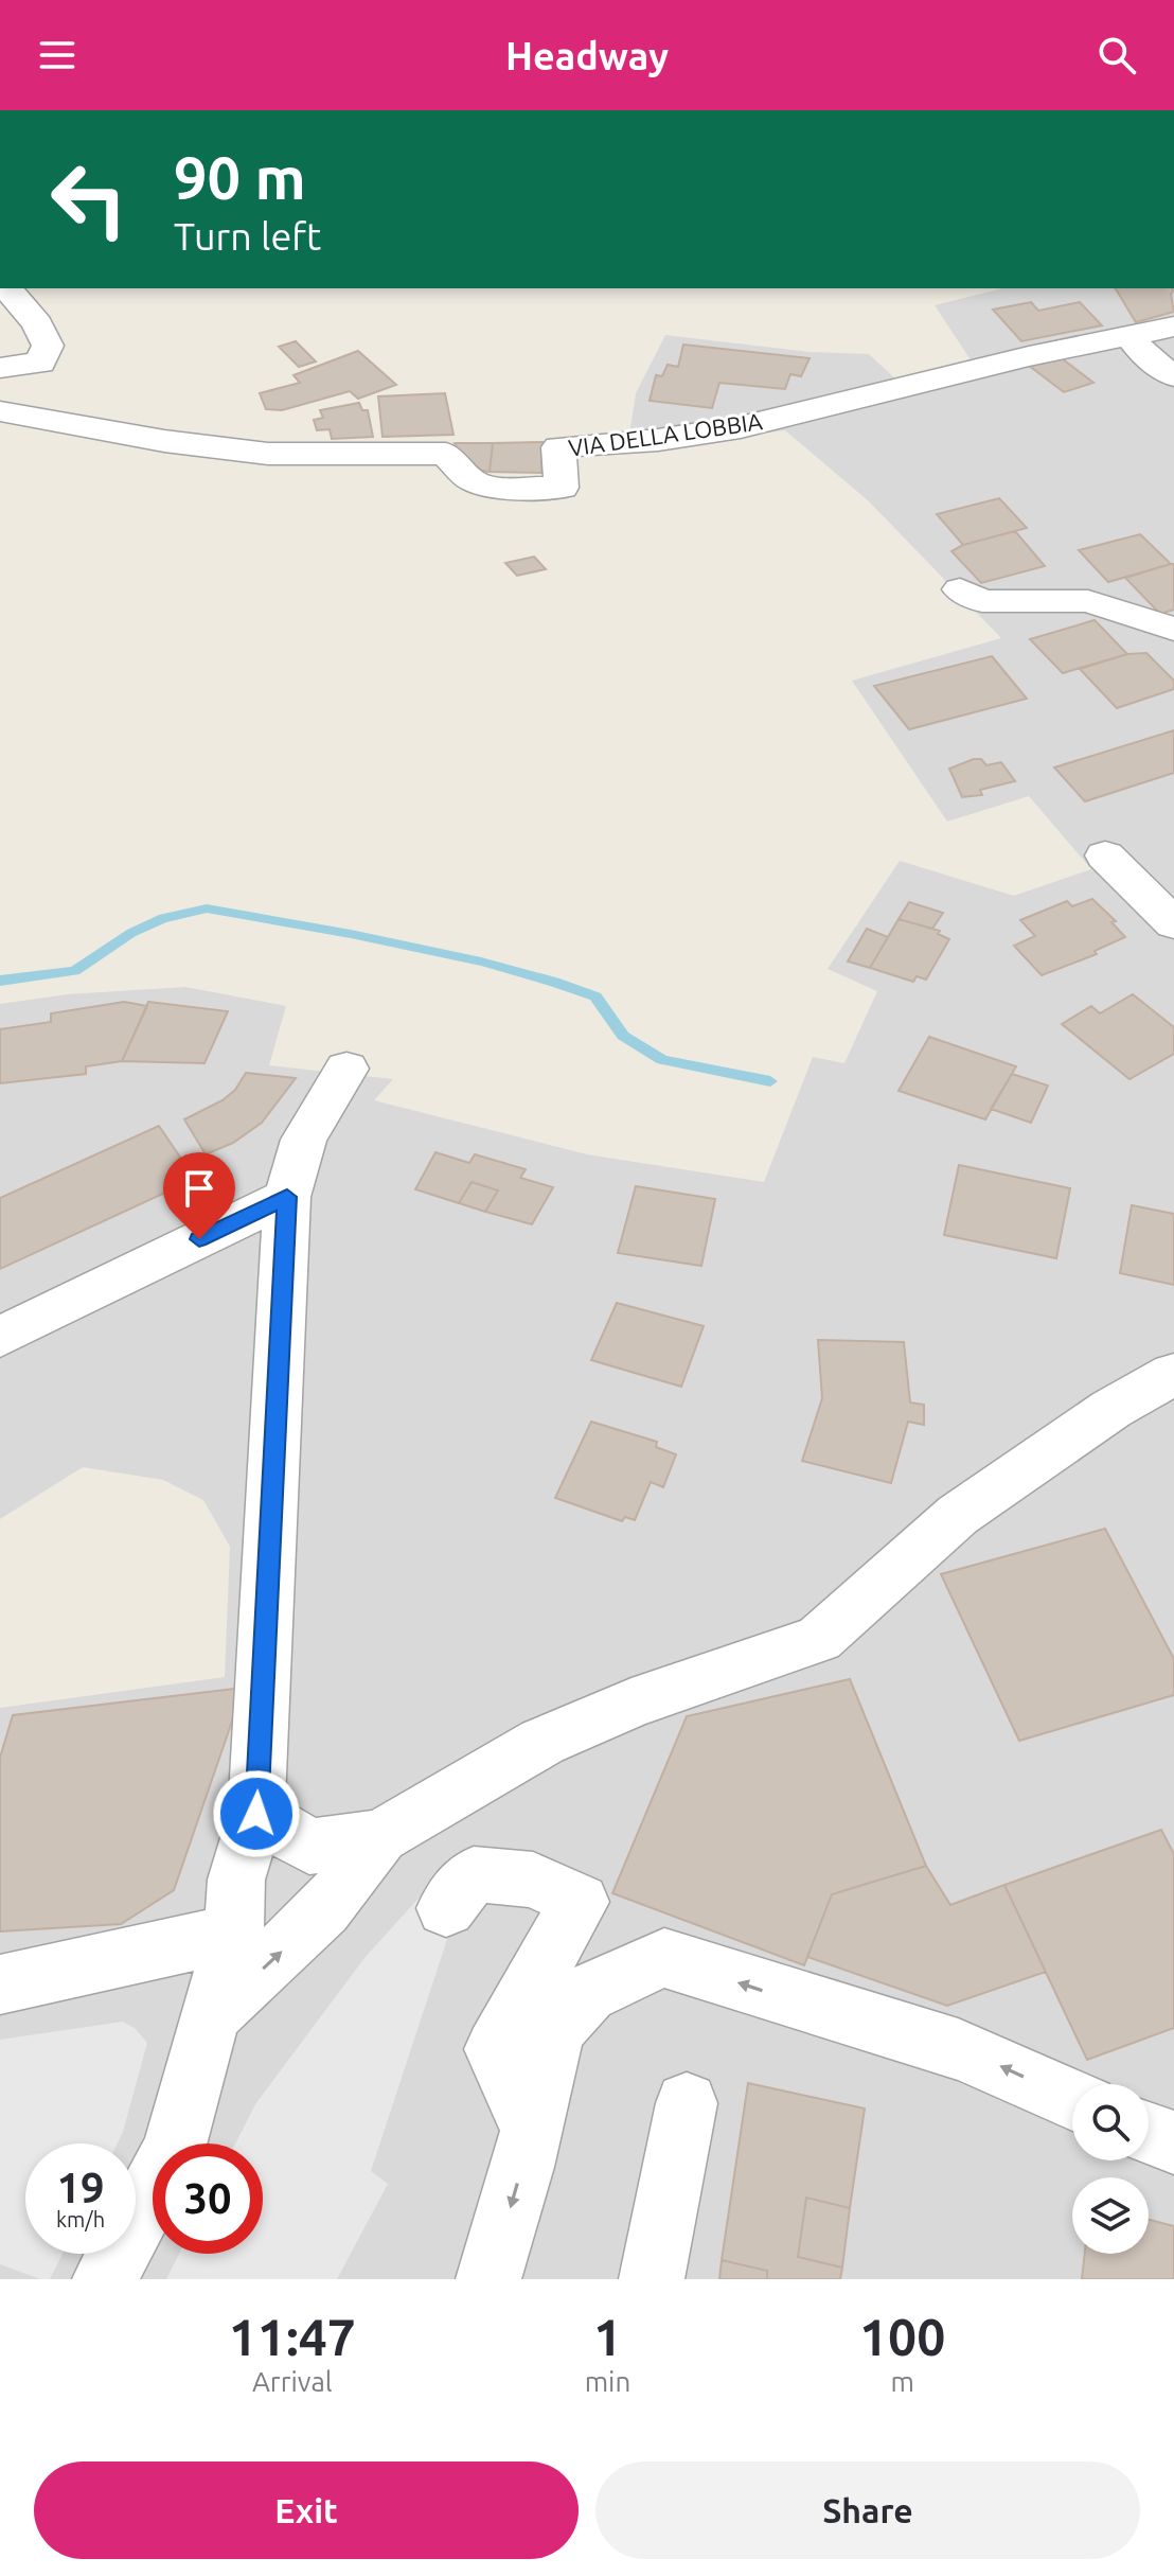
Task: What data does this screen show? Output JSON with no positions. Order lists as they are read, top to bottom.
{
  "streets": {
    "street": ["VIA DELLA LOBBIA"]
  },
  "page": {
    "header": "Headway",
    "turn": ["90 m", "Turn left"],
    "speed": "19 km/h",
    "limit": "30",
    "eta": [
      "11:47",
      "Arrival",
      "1",
      "min",
      "100",
      "m"
    ],
    "buttons": ["Exit", "Share"]
  }
}
